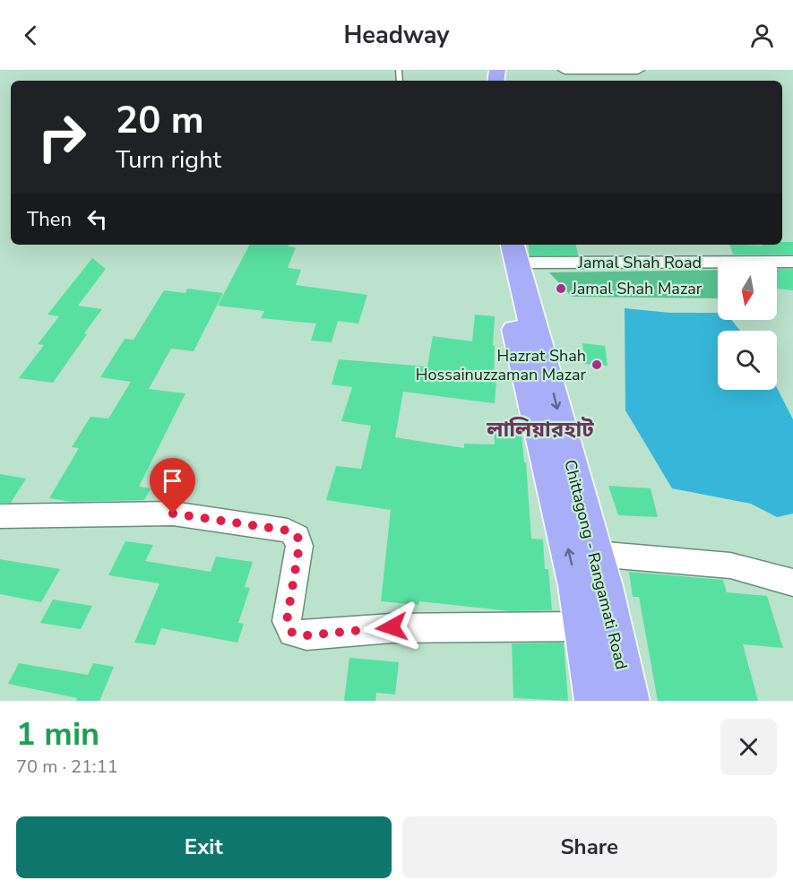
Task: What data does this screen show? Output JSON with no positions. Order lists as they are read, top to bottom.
{
  "streets": {
    "highway": ["Chittagong - Rangamati Road"],
    "street": ["Jamal Shah Road"]
  },
  "crossings": [
    ["Jamal Shah Road", "Chittagong - Rangamati Road"]
  ],
  "districts": ["লালিয়ারহাট"],
  "places": ["Jamal Shah Mazar", "Hazrat Shah Hossainuzzaman Mazar"],
  "north": "bottom",
  "page": {
    "header": "Headway",
    "turn": ["20 m", "Turn right"],
    "then": "Then",
    "heading": ["1 min", "70 m · 21:11"],
    "buttons": ["Exit", "Share"]
  }
}
